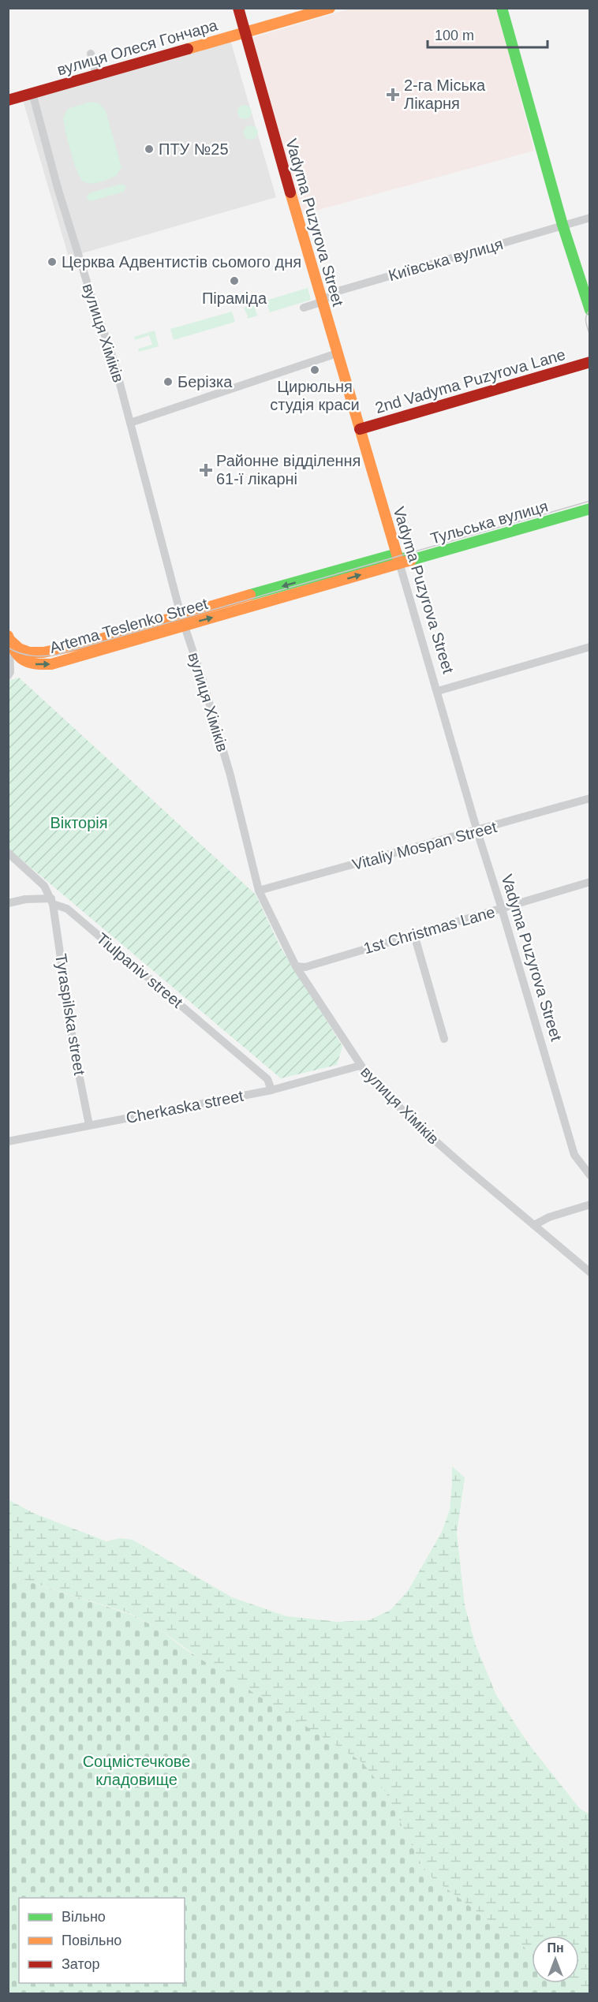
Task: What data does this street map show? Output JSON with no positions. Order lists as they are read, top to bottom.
{
  "streets": {
    "street": [
      "вулиця Олеся Гончара",
      "Vadyma Puzyrova Street",
      "Київська вулиця",
      "вулиця Хіміків",
      "2nd Vadyma Puzyrova Lane",
      "Тульська вулиця",
      "Artema Teslenko Street",
      "Vitaliy Mospan Street",
      "1st Christmas Lane",
      "Tiulpaniv street",
      "Tyraspilska street",
      "Cherkaska street"
    ]
  },
  "crossings": [
    ["вулиця Олеся Гончара", "Vadyma Puzyrova Street"],
    ["вулиця Олеся Гончара", "вулиця Хіміків"],
    ["Vadyma Puzyrova Street", "Київська вулиця"],
    ["Vadyma Puzyrova Street", "2nd Vadyma Puzyrova Lane"],
    ["Vadyma Puzyrova Street", "Тульська вулиця"],
    ["Vadyma Puzyrova Street", "Artema Teslenko Street"],
    ["Vadyma Puzyrova Street", "Vitaliy Mospan Street"],
    ["Vadyma Puzyrova Street", "1st Christmas Lane"],
    ["вулиця Хіміків", "Artema Teslenko Street"],
    ["вулиця Хіміків", "Vitaliy Mospan Street"],
    ["вулиця Хіміків", "1st Christmas Lane"],
    ["вулиця Хіміків", "Cherkaska street"],
    ["Тульська вулиця", "Artema Teslenko Street"],
    ["Tiulpaniv street", "Tyraspilska street"],
    ["Tiulpaniv street", "Cherkaska street"],
    ["Tyraspilska street", "Cherkaska street"]
  ],
  "parks": ["Вікторія", "Соцмістечкове кладовище"],
  "places": {
    "health": ["2-га Міська Лікарня", "Районне відділення 61-ї лікарні"],
    "other": [
      "ПТУ №25",
      "Церква Адвентистів сьомого дня",
      "Піраміда",
      "Цирюльня студія краси",
      "Берізка"
    ]
  },
  "legend": ["Вільно", "Повільно", "Затор"],
  "scale_bar": "100 m",
  "north": "top"
}
